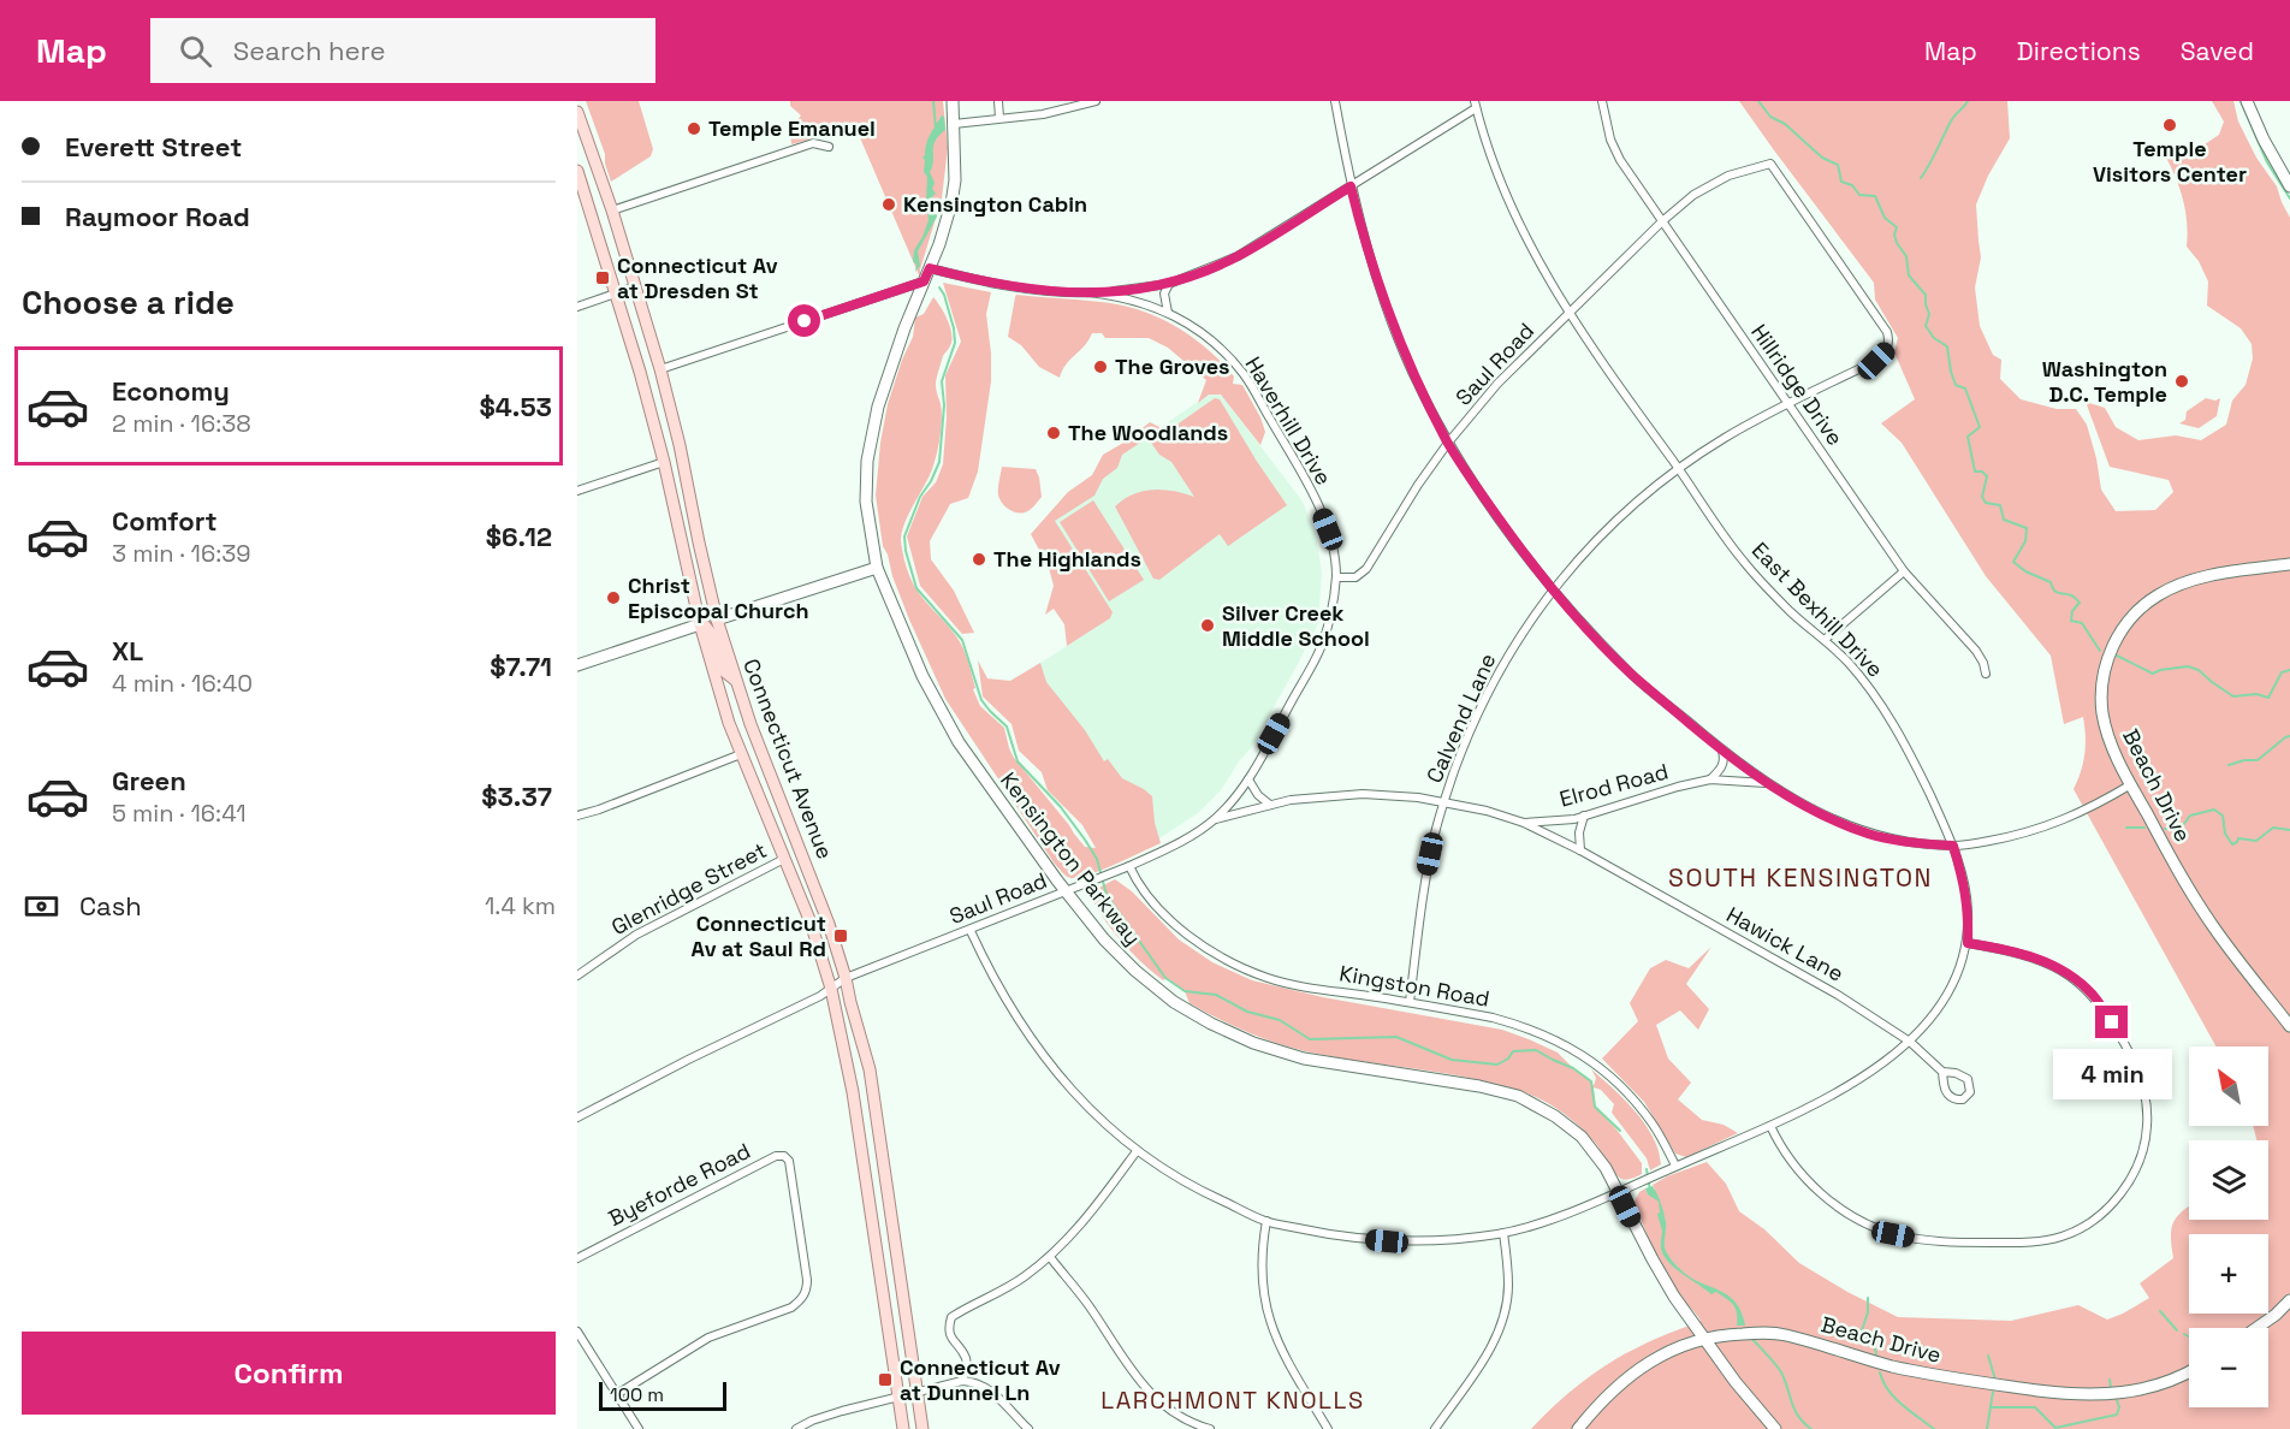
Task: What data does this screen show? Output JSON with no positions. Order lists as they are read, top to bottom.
{
  "streets": {
    "main road": ["Connecticut Avenue"],
    "street": [
      "Saul Road",
      "Hillridge Drive",
      "Haverhill Drive",
      "East Bexhill Drive",
      "Calvend Lane",
      "Elrod Road",
      "Beach Drive",
      "Kensington Parkway",
      "Glenridge Street",
      "Hawick Lane",
      "Kingston Road",
      "Byeforde Road"
    ]
  },
  "crossings": [
    ["Saul Road", "Hillridge Drive"],
    ["Saul Road", "Haverhill Drive"],
    ["Saul Road", "East Bexhill Drive"],
    ["Saul Road", "Calvend Lane"],
    ["Saul Road", "Connecticut Avenue"],
    ["Saul Road", "Elrod Road"],
    ["Saul Road", "Kensington Parkway"],
    ["Saul Road", "Kingston Road"],
    ["Hillridge Drive", "Calvend Lane"],
    ["East Bexhill Drive", "Calvend Lane"],
    ["East Bexhill Drive", "Kensington Parkway"],
    ["East Bexhill Drive", "Hawick Lane"],
    ["East Bexhill Drive", "Kingston Road"],
    ["Calvend Lane", "Elrod Road"],
    ["Calvend Lane", "Kingston Road"],
    ["Connecticut Avenue", "Glenridge Street"],
    ["Elrod Road", "Hawick Lane"],
    ["Beach Drive", "Kensington Parkway"]
  ],
  "districts": ["SOUTH KENSINGTON", "LARCHMONT KNOLLS"],
  "places": {
    "other": [
      "Temple Visitors Center",
      "Temple Emanuel",
      "Kensington Cabin",
      "The Groves",
      "Washington D.C. Temple",
      "The Woodlands",
      "The Highlands",
      "Christ Episcopal Church",
      "Silver Creek Middle School"
    ],
    "transit": ["Connecticut Av at Dresden St", "Connecticut Av at Saul Rd", "Connecticut Av at Dunnel Ln"]
  },
  "scale_bar": "100 m",
  "north": "top left",
  "page": {
    "header": "Map",
    "search": "Search here",
    "nav": ["Map", "Directions", "Saved"],
    "banner": ["Everett Street", "Raymoor Road"],
    "heading": "Choose a ride",
    "list": [
      {
        "name": "Economy",
        "note": "2 min · 16:38",
        "value": "$4.53"
      },
      {
        "name": "Comfort",
        "note": "3 min · 16:39",
        "value": "$6.12"
      },
      {
        "name": "XL",
        "note": "4 min · 16:40",
        "value": "$7.71"
      },
      {
        "name": "Green",
        "note": "5 min · 16:41",
        "value": "$3.37"
      }
    ],
    "pay": ["Cash", "1.4 km"],
    "map_buttons": ["+", "−"],
    "bubble": "4 min",
    "buttons": "Confirm",
    "scale": "100 m"
  }
}
